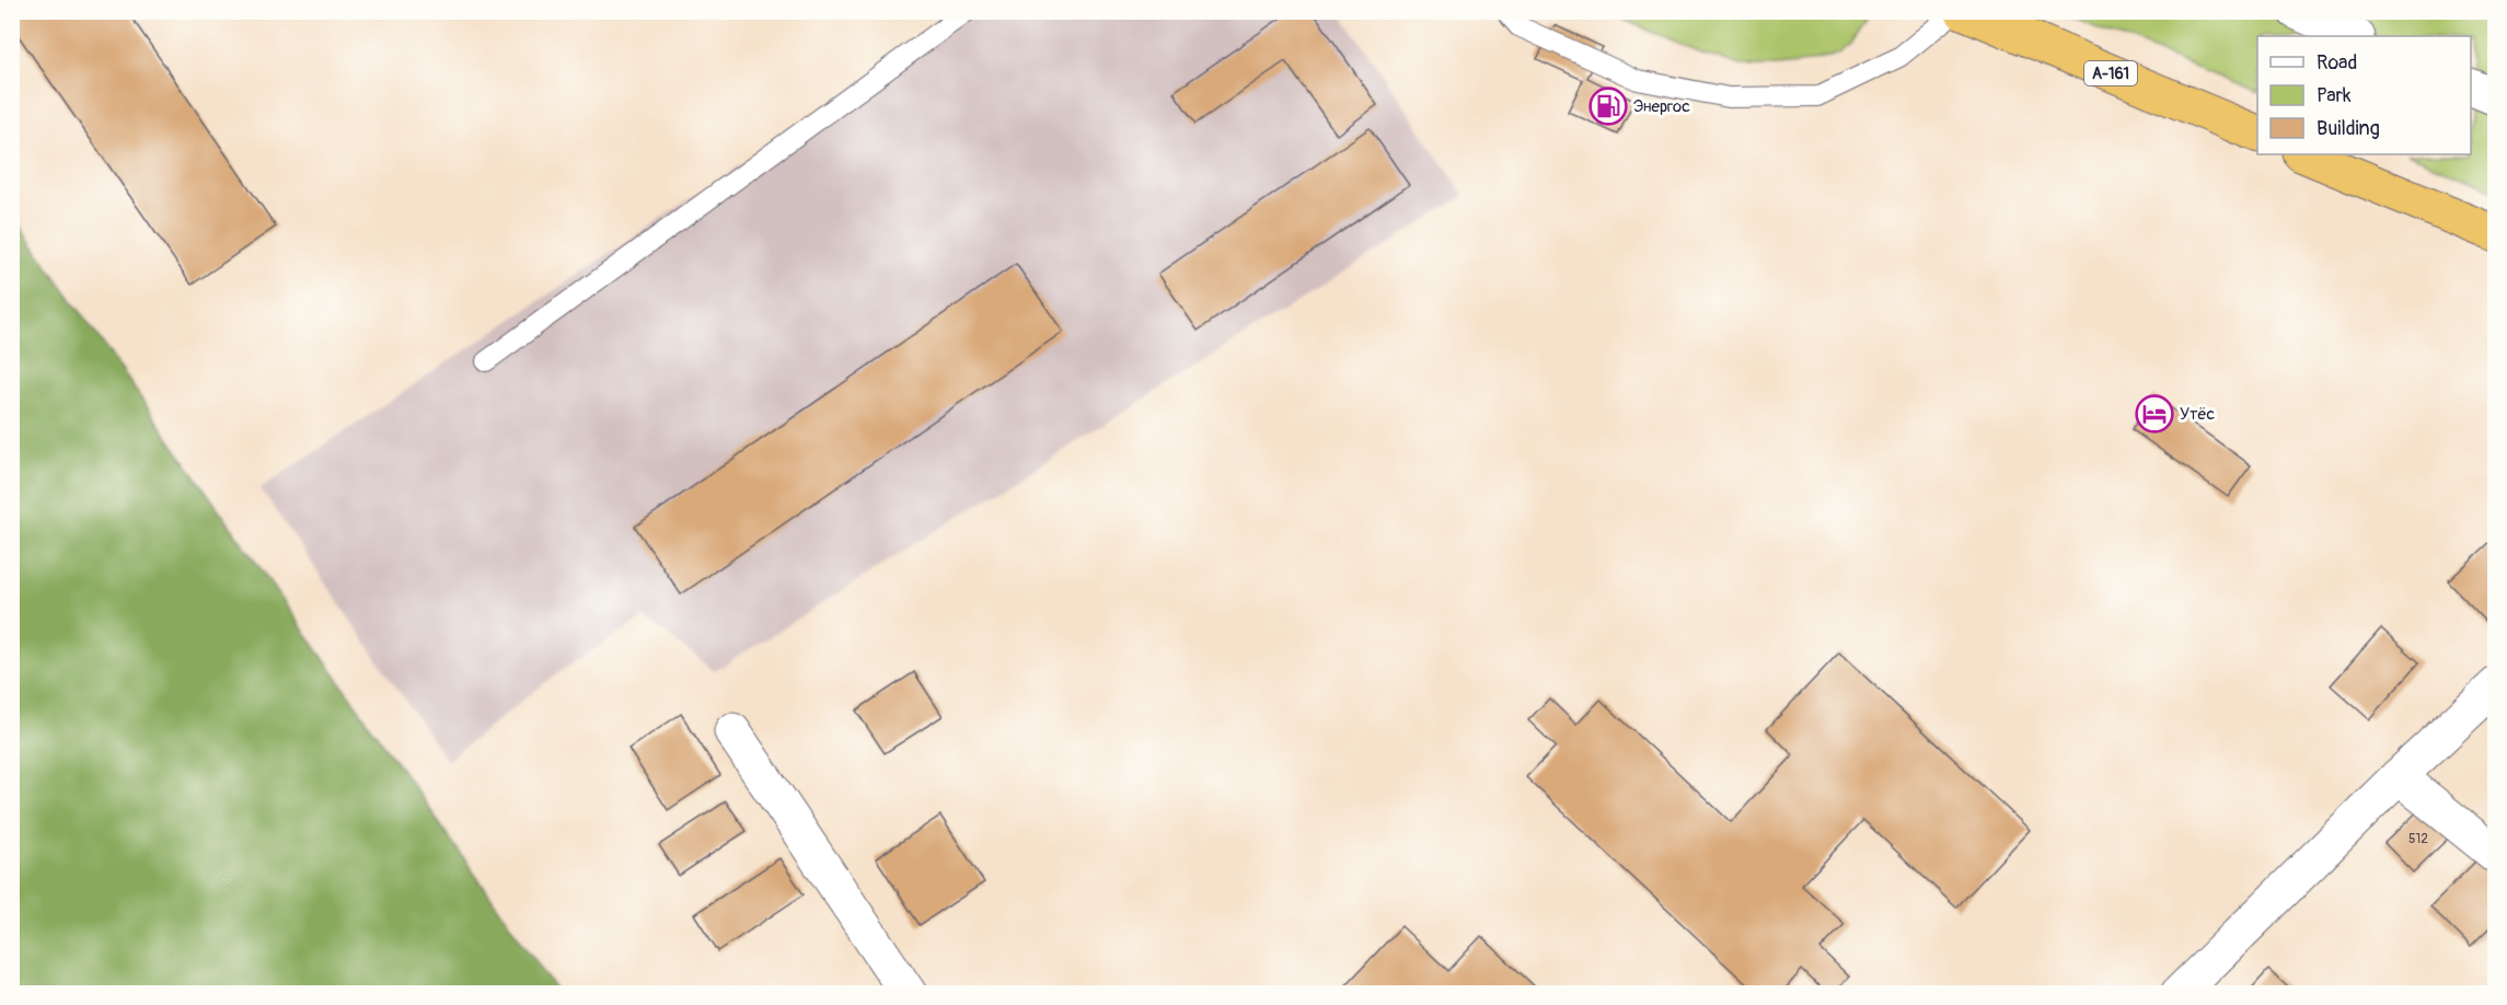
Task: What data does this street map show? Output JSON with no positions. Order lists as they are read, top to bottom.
{
  "streets": {
    "highway": ["А-161"]
  },
  "places": {
    "fuel station": ["Энергос"],
    "hotel": ["Утёс"]
  },
  "house_numbers": ["512"],
  "legend": ["Road", "Park", "Building"]
}
